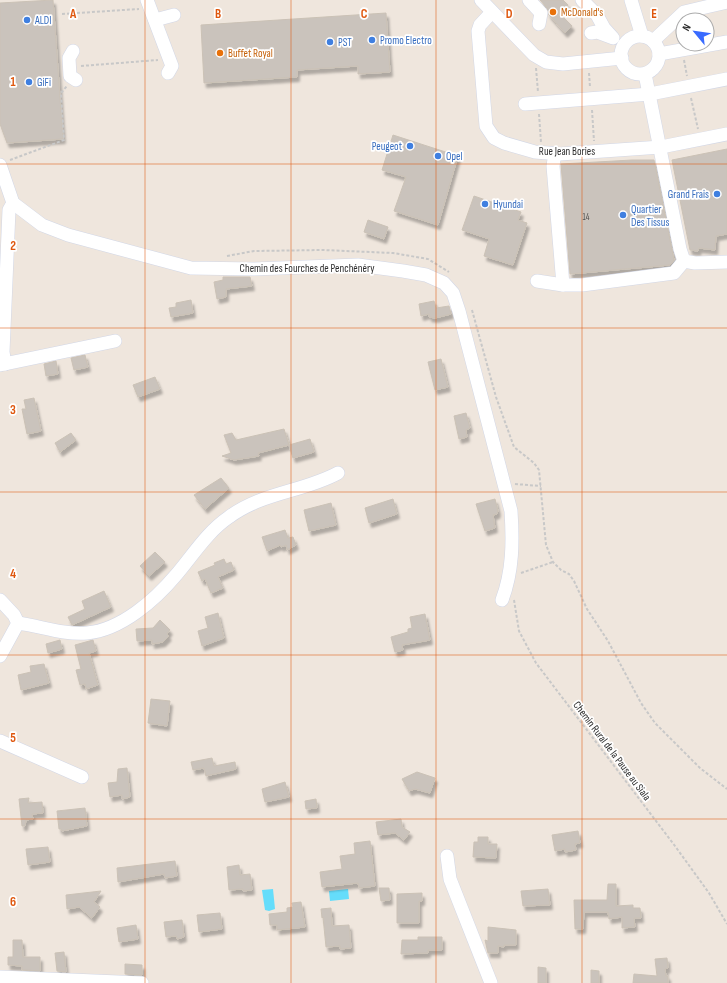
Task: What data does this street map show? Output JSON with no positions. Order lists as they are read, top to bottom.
{
  "streets": {
    "street": ["Rue Jean Bories", "Chemin des Fourches de Penchénéry"],
    "path": ["Chemin Rural de la Pause au Siala"]
  },
  "crossings": [
    ["Chemin des Fourches de Penchénéry", "Chemin Rural de la Pause au Siala"]
  ],
  "places": [
    "McDonald's",
    "ALDI",
    "Promo Electro",
    "PST",
    "Buffet Royal",
    "GiFi",
    "Peugeot",
    "Opel",
    "Grand Frais",
    "Hyundai",
    "Quartier Des Tissus"
  ],
  "house_numbers": ["14"],
  "north": "top left",
  "grid": {
    "columns": [
      "A",
      "B",
      "C",
      "D",
      "E"
    ],
    "rows": [
      "1",
      "2",
      "3",
      "4",
      "5",
      "6"
    ]
  }
}
